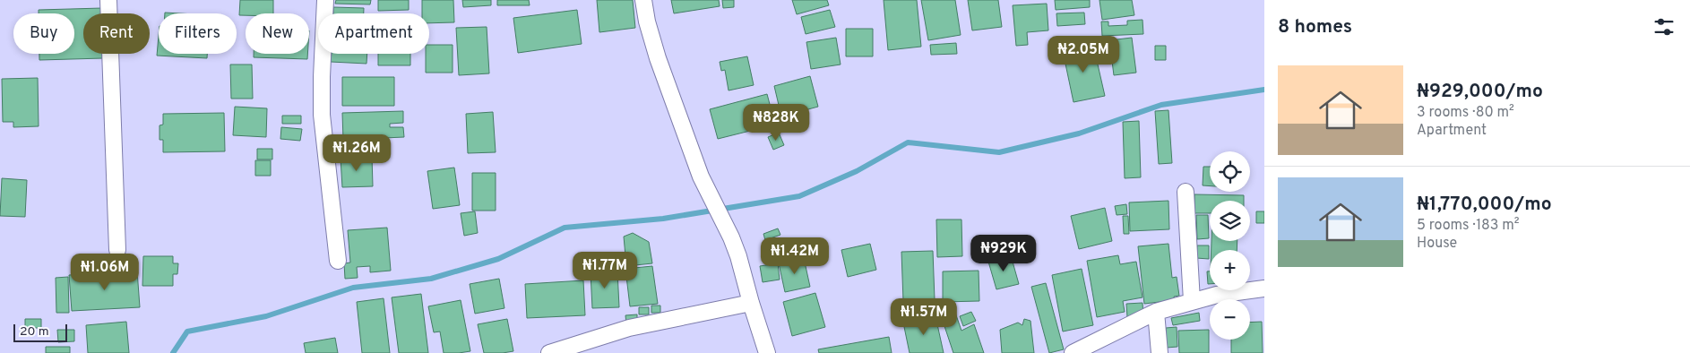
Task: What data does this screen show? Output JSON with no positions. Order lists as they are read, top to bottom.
{
  "scale_bar": "20 m",
  "page": {
    "heading": "8 homes",
    "chip": [
      "Buy",
      "Rent",
      "Filters",
      "New",
      "Apartment"
    ],
    "price": [
      "₦2.05M",
      "₦828K",
      "₦1.26M",
      "₦929K",
      "₦1.42M",
      "₦1.77M",
      "₦1.06M",
      "₦1.57M"
    ],
    "list": [
      {
        "name": "₦929,000/mo",
        "note": "3 rooms · 80 m² · Apartment"
      },
      {
        "name": "₦1,770,000/mo",
        "note": "5 rooms · 183 m² · House"
      }
    ],
    "map_buttons": ["+", "−"],
    "scale": "20 m"
  }
}
